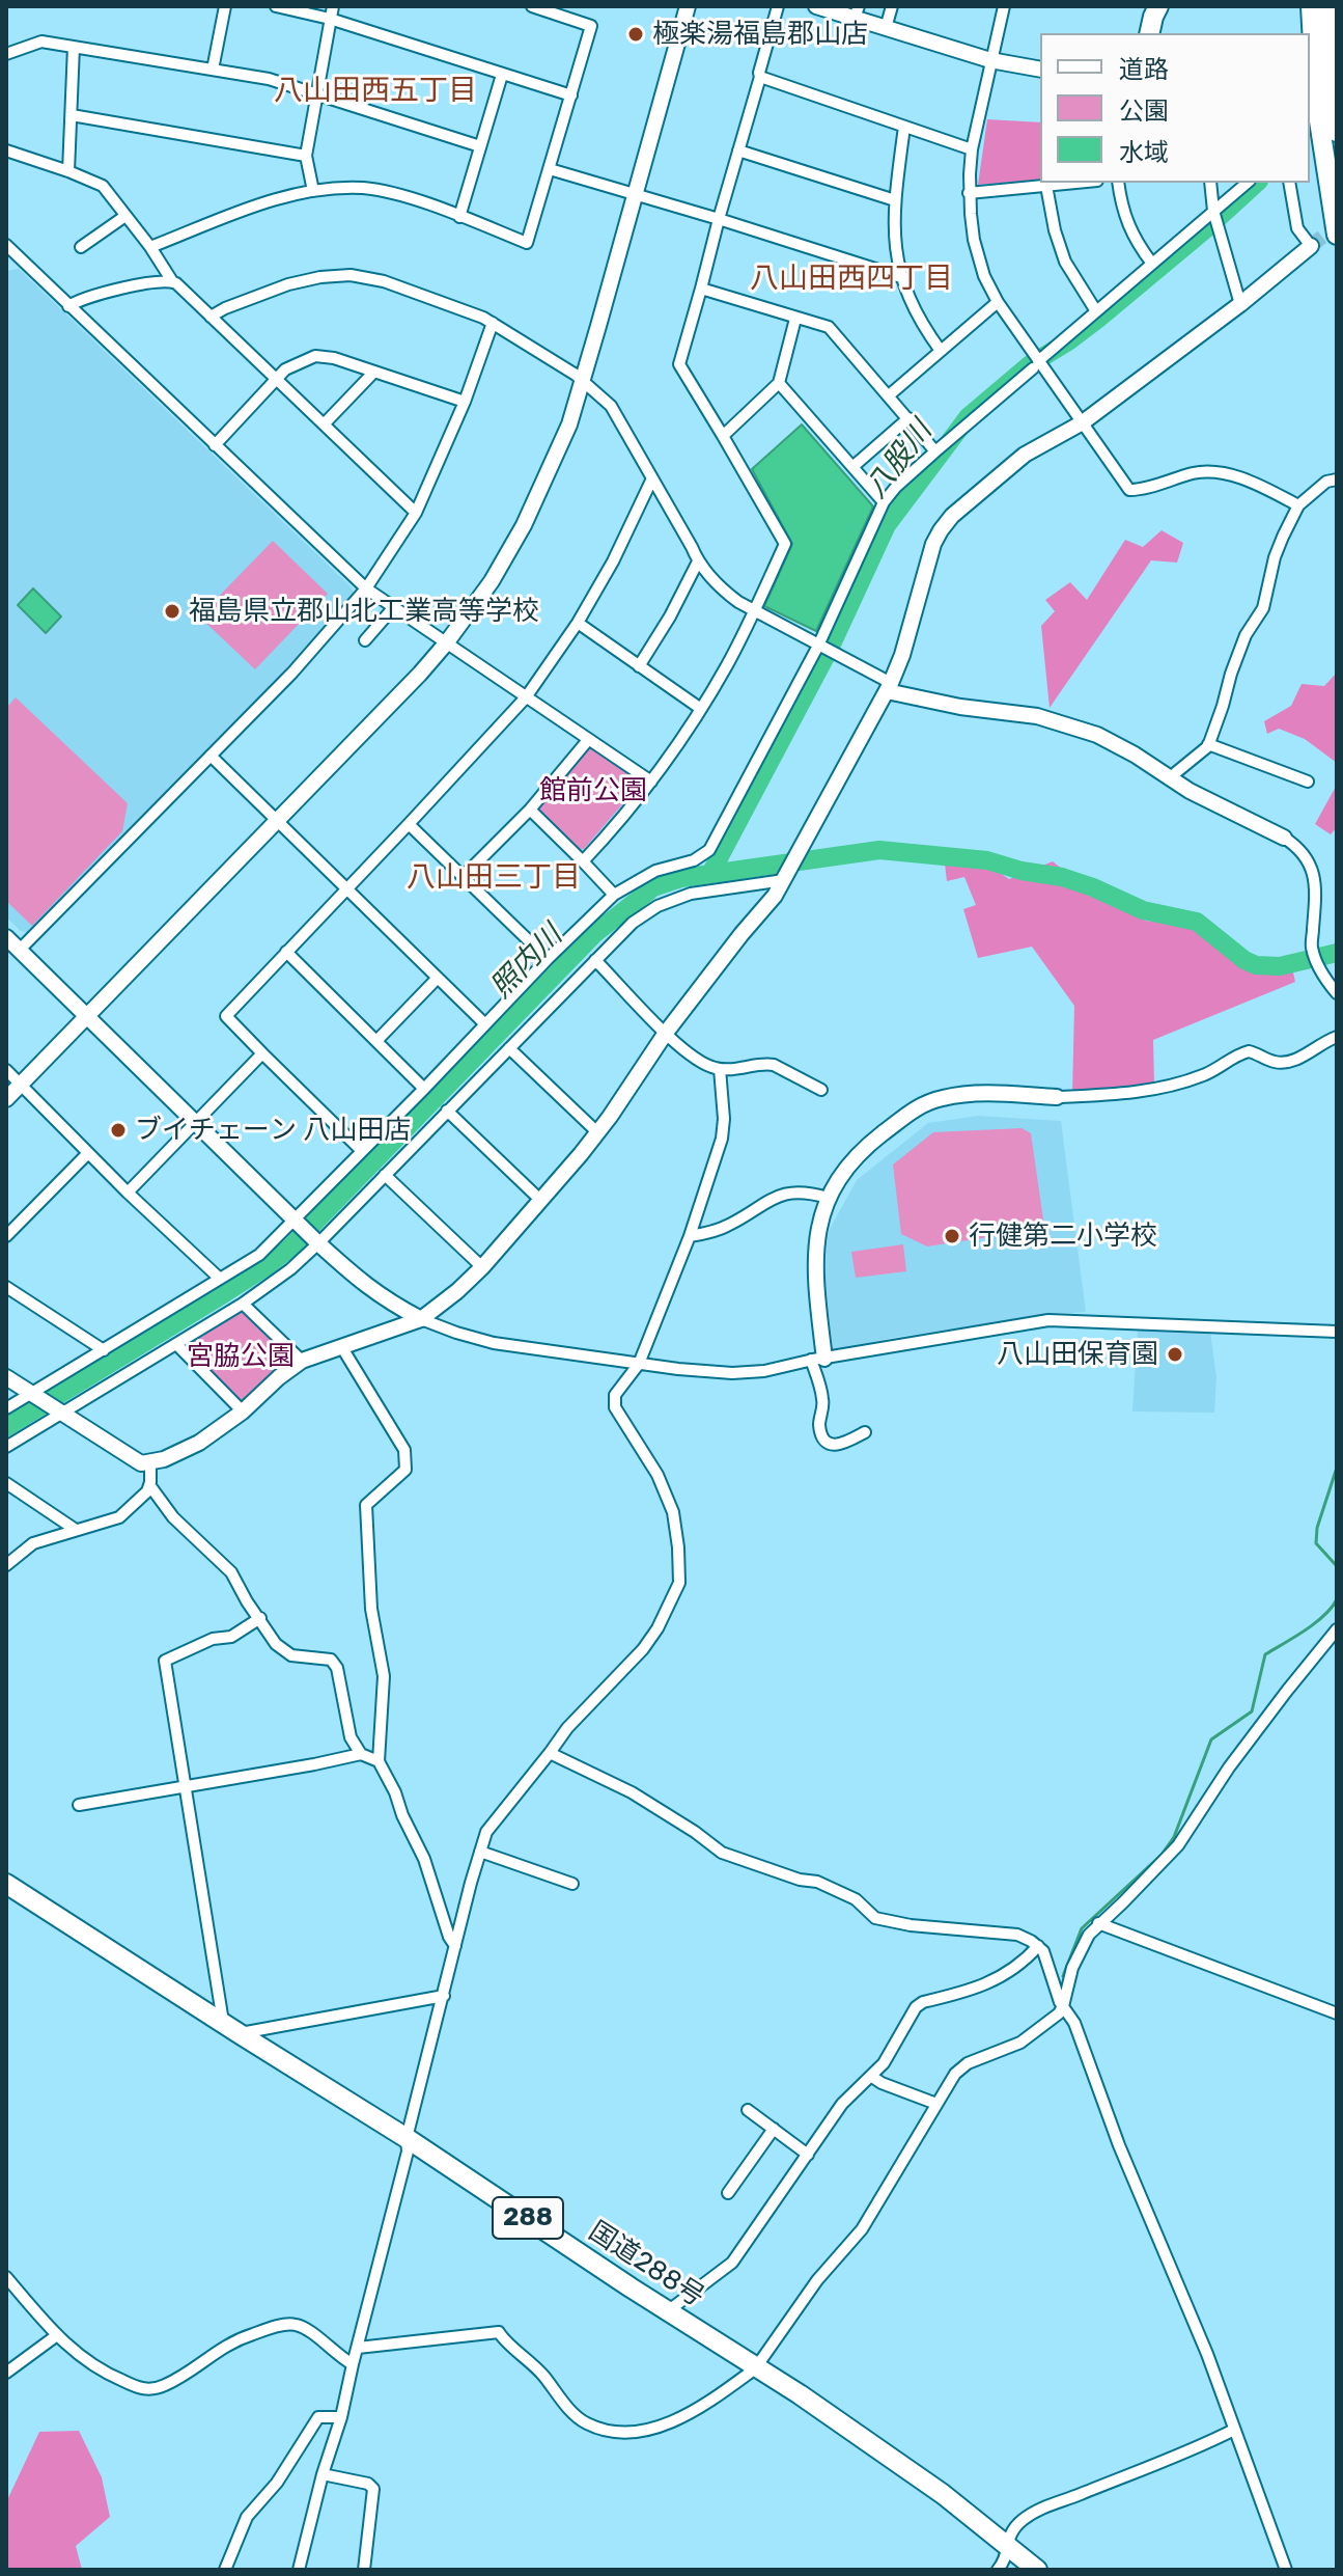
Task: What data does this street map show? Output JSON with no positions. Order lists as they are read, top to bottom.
{
  "streets": {
    "highway": ["288", "国道288号"]
  },
  "districts": ["八山田西五丁目", "八山田西四丁目", "八山田三丁目"],
  "water": ["八股川", "照内川"],
  "parks": ["館前公園", "宮脇公園"],
  "places": [
    "極楽湯福島郡山店",
    "福島県立郡山北工業高等学校",
    "ブイチェーン 八山田店",
    "行健第二小学校",
    "八山田保育園"
  ],
  "legend": ["道路", "公園", "水域"]
}
